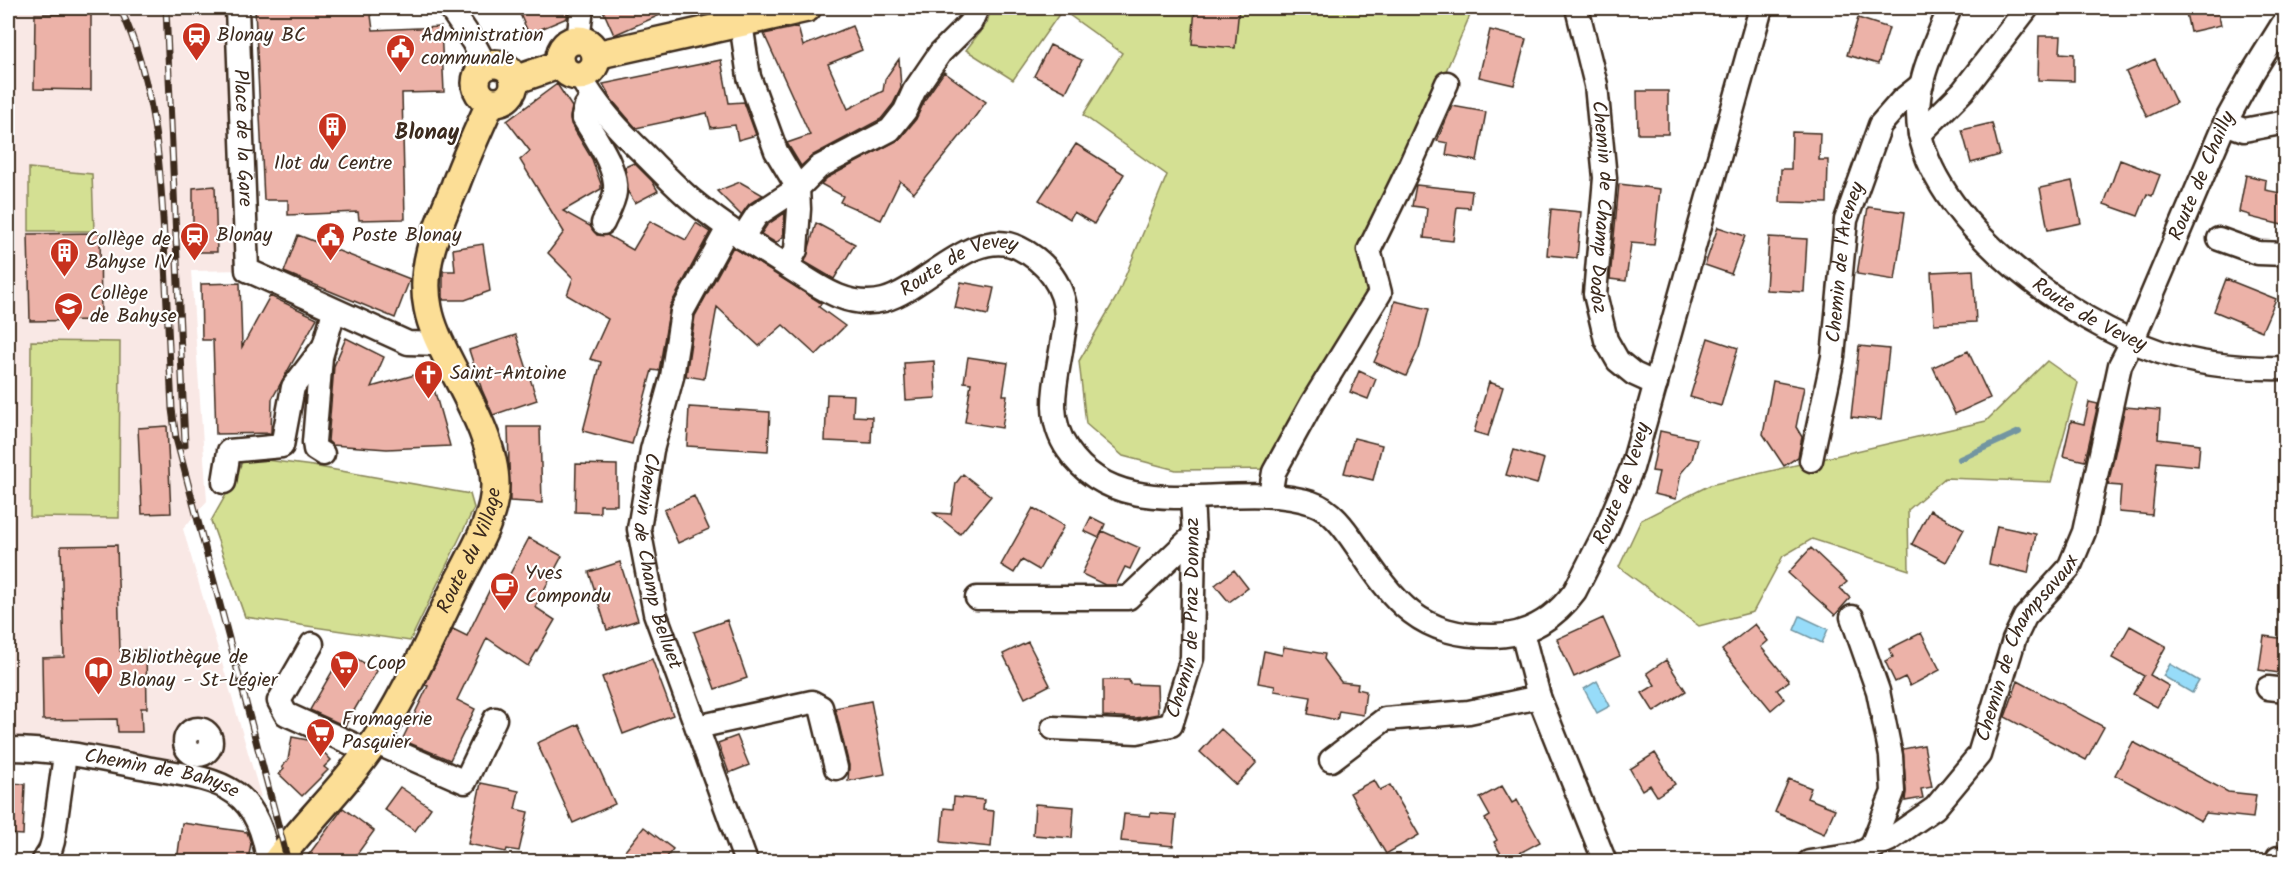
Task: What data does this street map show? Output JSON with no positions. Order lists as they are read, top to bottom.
{
  "streets": {
    "main road": ["Route du Village"],
    "street": [
      "Place de la Gare",
      "Route de Chailly",
      "Chemin de Champ Dodoz",
      "Chemin de l'Areney",
      "Route de Vevey",
      "Chemin de Champ Belluet",
      "Chemin de Praz Donnaz",
      "Chemin de Champsavaux",
      "Chemin de Bahyse"
    ]
  },
  "crossings": [
    ["Route de Chailly", "Route de Vevey"],
    ["Route de Chailly", "Chemin de Champsavaux"],
    ["Chemin de Champ Dodoz", "Route de Vevey"],
    ["Chemin de l'Areney", "Route de Vevey"],
    ["Route de Vevey", "Chemin de Champ Belluet"],
    ["Route de Vevey", "Chemin de Praz Donnaz"],
    ["Route de Vevey", "Chemin de Champsavaux"]
  ],
  "districts": ["Blonay"],
  "places": {
    "station": ["Blonay BC", "Blonay"],
    "public building": ["Administration communale", "Poste Blonay"],
    "building": ["Ilot du Centre", "Collège de Bahyse IV"],
    "school or university": ["Collège de Bahyse"],
    "church": ["Saint-Antoine"],
    "cafe": ["Yves Compondu"],
    "supermarket": ["Coop", "Fromagerie Pasquier"],
    "library": ["Bibliothèque de Blonay - St-Légier"]
  }
}
